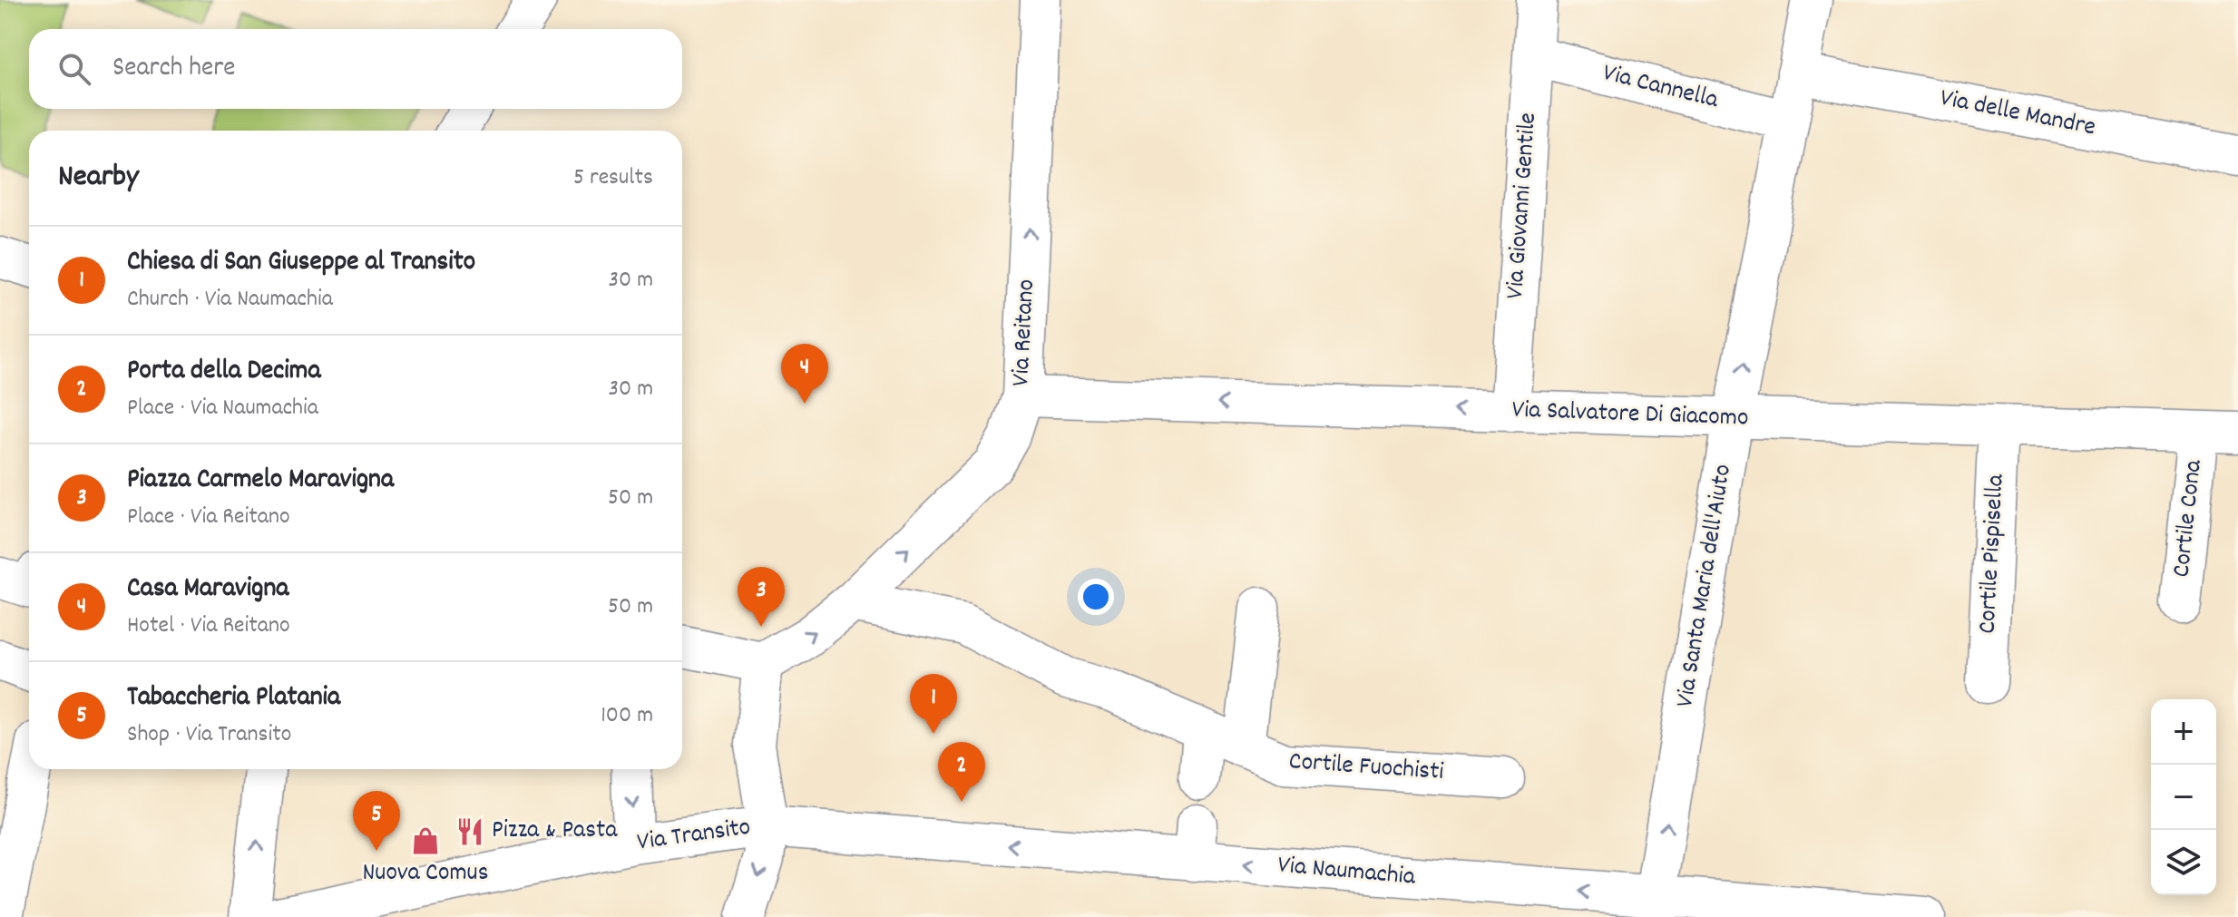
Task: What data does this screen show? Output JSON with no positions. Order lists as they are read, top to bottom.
{
  "streets": {
    "street": [
      "Via Cannella",
      "Via delle Mandre",
      "Via Giovanni Gentile",
      "Via Reitano",
      "Via Salvatore Di Giacomo",
      "Cortile Cona",
      "Cortile Pispisella",
      "Via Santa Maria dell'Aiuto",
      "Cortile Fuochisti",
      "Via Transito",
      "Via Naumachia"
    ]
  },
  "crossings": [
    ["Via Cannella", "Via Giovanni Gentile"],
    ["Via Cannella", "Via Santa Maria dell'Aiuto"],
    ["Via delle Mandre", "Via Santa Maria dell'Aiuto"],
    ["Via Giovanni Gentile", "Via Salvatore Di Giacomo"],
    ["Via Reitano", "Via Salvatore Di Giacomo"],
    ["Via Reitano", "Cortile Fuochisti"],
    ["Via Salvatore Di Giacomo", "Cortile Cona"],
    ["Via Salvatore Di Giacomo", "Cortile Pispisella"],
    ["Via Salvatore Di Giacomo", "Via Santa Maria dell'Aiuto"],
    ["Via Santa Maria dell'Aiuto", "Via Naumachia"],
    ["Via Transito", "Via Naumachia"]
  ],
  "one_way": [
    "Via Reitano",
    "Via Salvatore Di Giacomo",
    "Via Santa Maria dell'Aiuto",
    "Via Naumachia"
  ],
  "places": {
    "restaurant": ["Pizza & Pasta"],
    "shop": ["Nuova Comus"]
  },
  "page": {
    "search": "Search here",
    "heading": ["Nearby", "5 results"],
    "list": [
      {
        "mark": "1",
        "name": "Chiesa di San Giuseppe al Transito",
        "note": "Church · Via Naumachia",
        "value": "30 m"
      },
      {
        "mark": "2",
        "name": "Porta della Decima",
        "note": "Place · Via Naumachia",
        "value": "30 m"
      },
      {
        "mark": "3",
        "name": "Piazza Carmelo Maravigna",
        "note": "Place · Via Reitano",
        "value": "50 m"
      },
      {
        "mark": "4",
        "name": "Casa Maravigna",
        "note": "Hotel · Via Reitano",
        "value": "50 m"
      },
      {
        "mark": "5",
        "name": "Tabaccheria Platania",
        "note": "Shop · Via Transito",
        "value": "100 m"
      }
    ],
    "pins": [
      "4",
      "3",
      "1",
      "2",
      "5"
    ],
    "map_buttons": ["+", "−"]
  }
}
